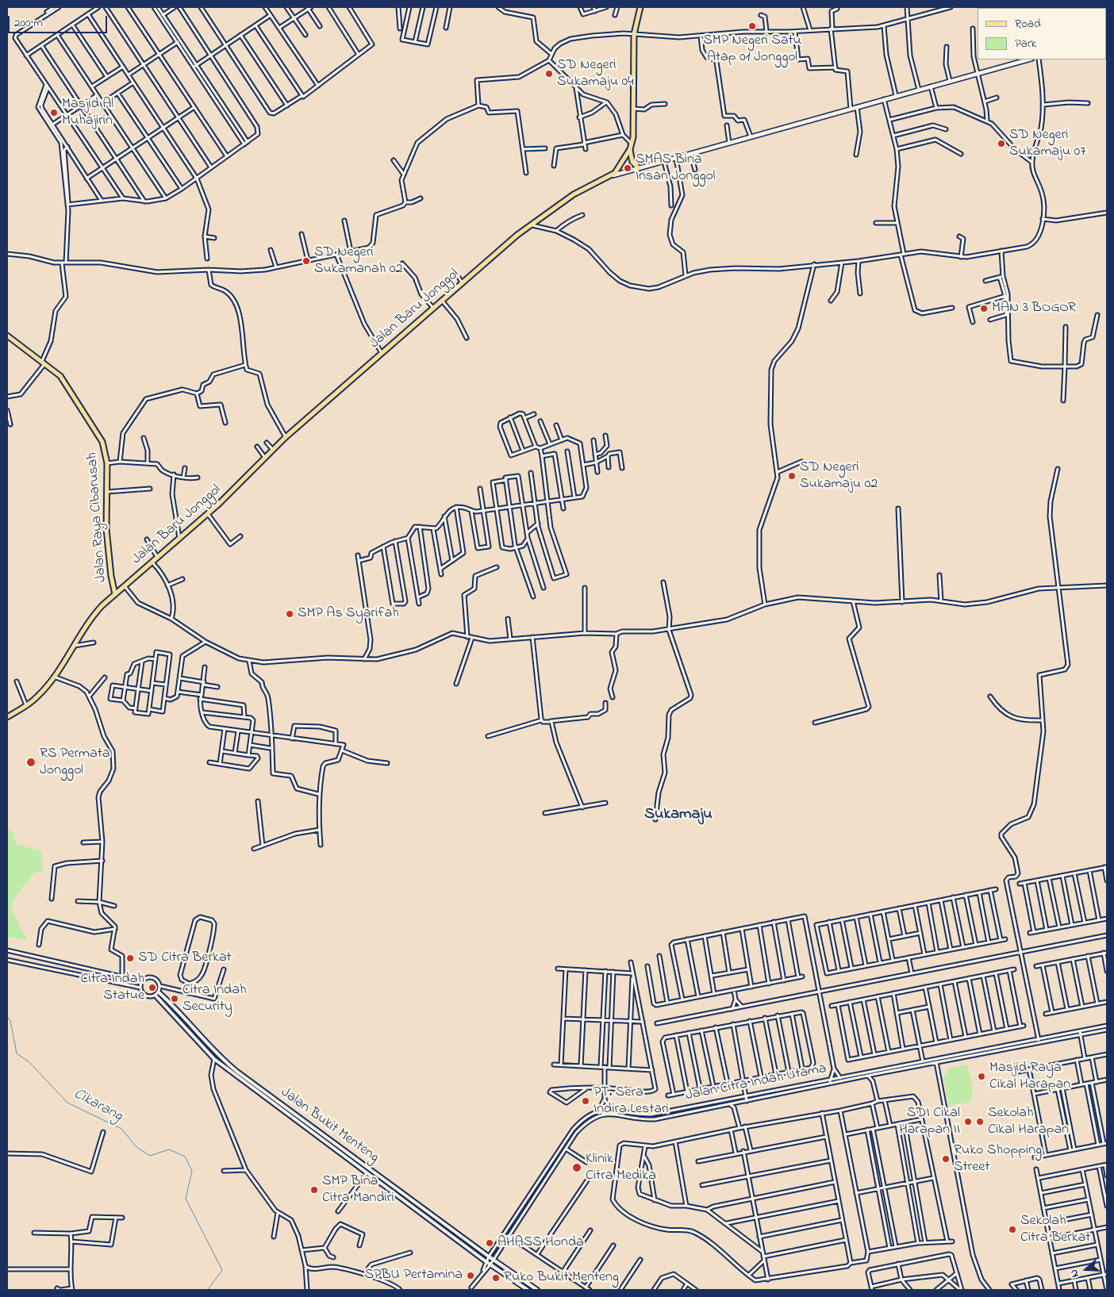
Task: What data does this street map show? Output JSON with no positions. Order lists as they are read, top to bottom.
{
  "streets": {
    "main road": ["Jalan Baru Jonggol", "Jalan Raya Cibarusah"],
    "street": ["Jalan Citra Indah Utama", "Jalan Bukit Menteng"]
  },
  "crossings": [
    ["Jalan Baru Jonggol", "Jalan Raya Cibarusah"],
    ["Jalan Citra Indah Utama", "Jalan Bukit Menteng"]
  ],
  "districts": ["Sukamaju"],
  "water": ["Cikarang"],
  "places": [
    "SMP Negeri Satu Atap 01 Jonggol",
    "SD Negeri Sukamaju 04",
    "Masjid Al Muhajirin",
    "SD Negeri Sukamaju 07",
    "SMAS Bina Insan Jonggol",
    "SD Negeri Sukamanah 02",
    "MAN 3 BOGOR",
    "SD Negeri Sukamaju 02",
    "SMP As Syarifah",
    "RS Permata Jonggol",
    "SD Citra Berkat",
    "Citra Indah Statue",
    "Citra Indah Security",
    "Masjid Raya Cikal Harapan",
    "PT. Sera Indira Lestari",
    "SDI Cikal Harapan II",
    "Sekolah Cikal Harapan",
    "Ruko Shopping Street",
    "Klinik Citra Medika",
    "SMP Bina Citra Mandiri",
    "Sekolah Citra Berkat",
    "AHASS Honda",
    "SPBU Pertamina",
    "Ruko Bukit Menteng"
  ],
  "legend": ["Road", "Park"],
  "scale_bar": "200 m",
  "north": "left"
}
